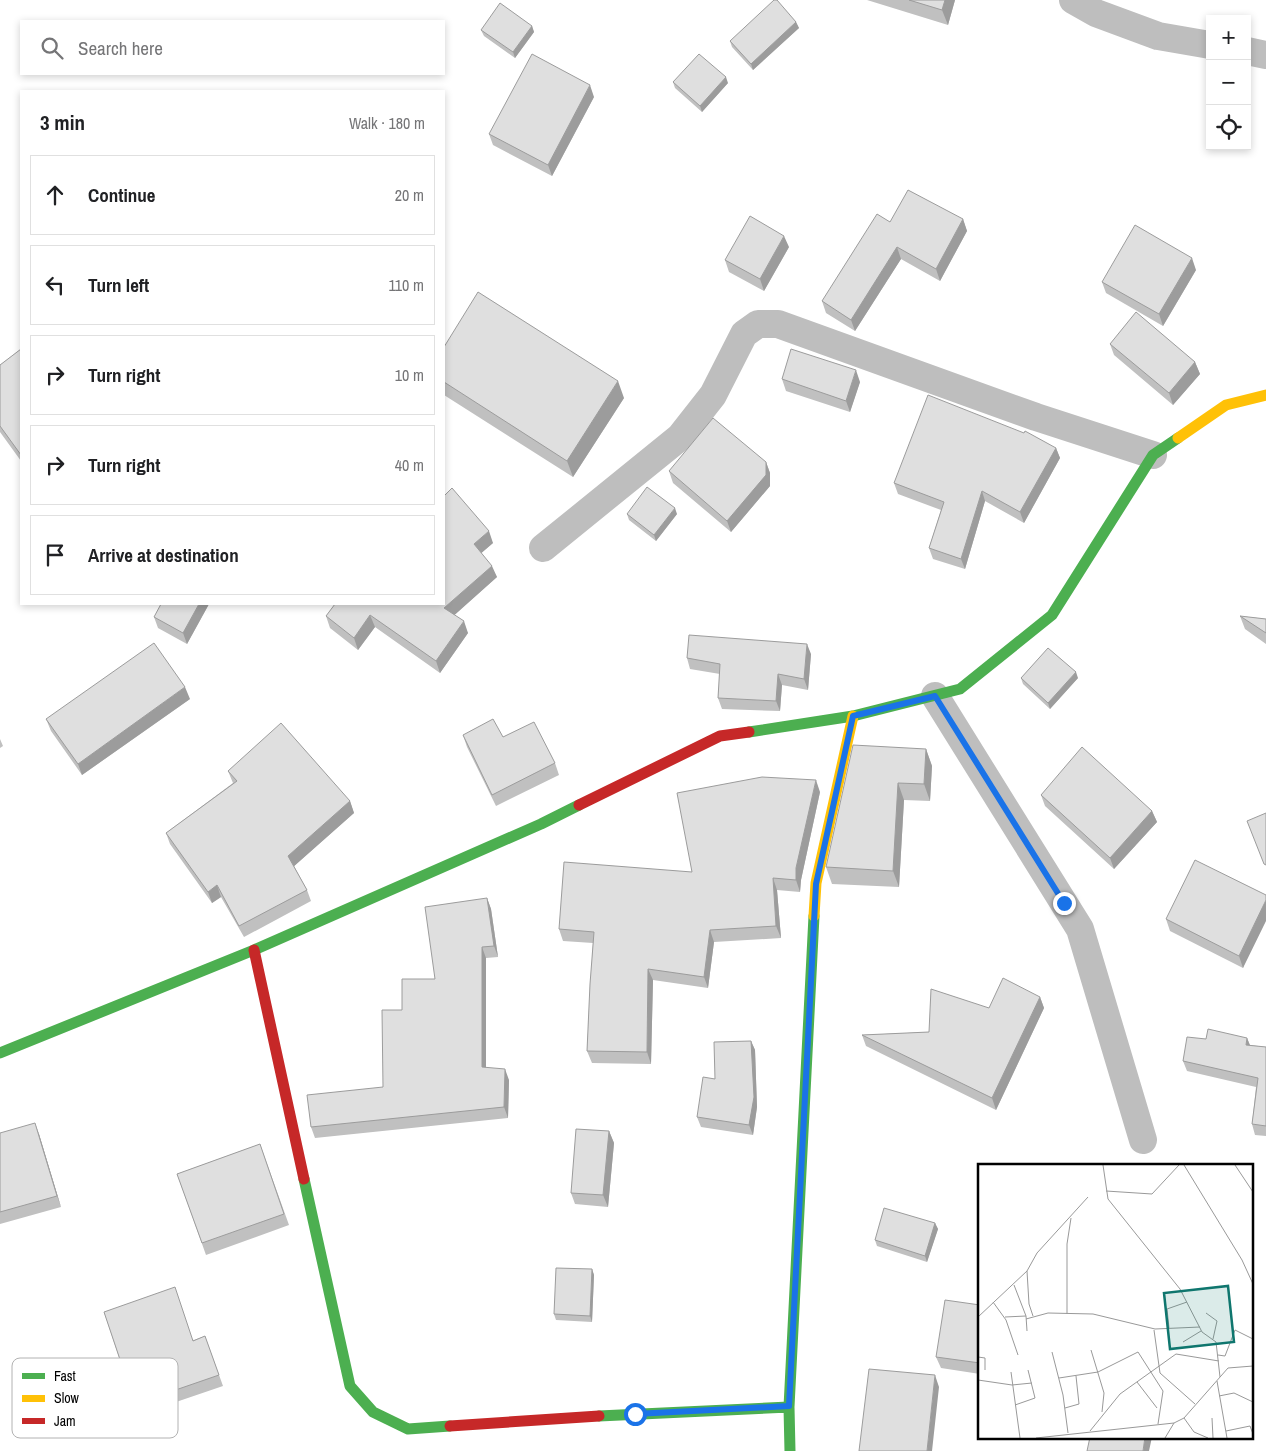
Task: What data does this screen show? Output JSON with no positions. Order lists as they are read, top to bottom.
{
  "legend": ["Fast", "Slow", "Jam"],
  "page": {
    "map_buttons": ["+", "−"],
    "search": "Search here",
    "heading": ["3 min", "Walk · 180 m"],
    "list": [
      ["Continue", "20 m"],
      ["Turn left", "110 m"],
      ["Turn right", "10 m"],
      ["Turn right", "40 m"],
      "Arrive at destination"
    ]
  }
}
